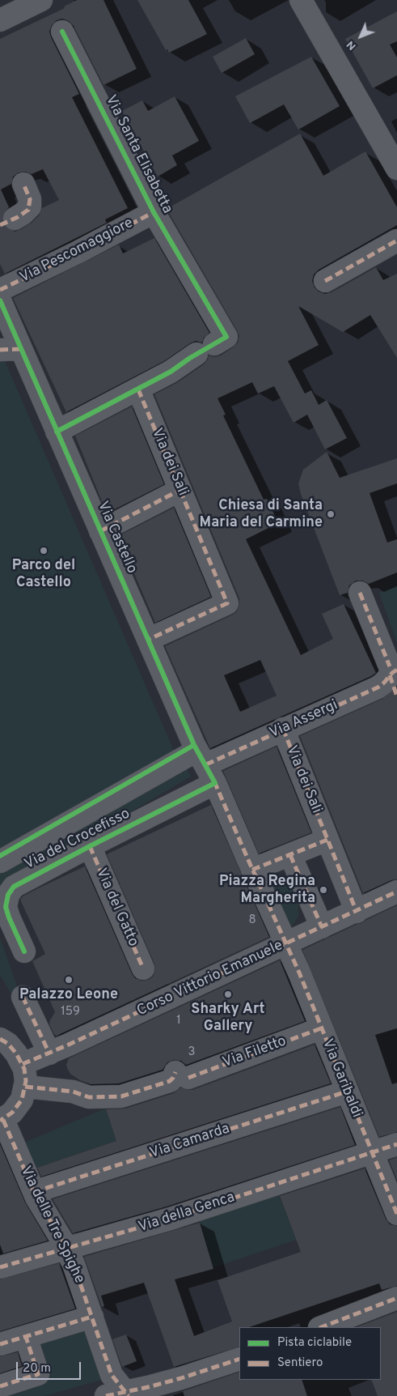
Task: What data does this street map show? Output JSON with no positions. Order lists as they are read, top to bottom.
{
  "streets": {
    "street": [
      "Via Santa Elisabetta",
      "Via Pescomaggiore",
      "Via dei Sali",
      "Via Castello",
      "Via Assergi",
      "Via del Crocefisso",
      "Via del Gatto",
      "Corso Vittorio Emanuele",
      "Via Filetto",
      "Via Garibaldi",
      "Via Camarda",
      "Via della Genca",
      "Via delle Tre Spighe"
    ]
  },
  "crossings": [
    ["Via Santa Elisabetta", "Via Pescomaggiore"],
    ["Via Santa Elisabetta", "Via dei Sali"],
    ["Via dei Sali", "Via Castello"],
    ["Via dei Sali", "Via Assergi"],
    ["Via Castello", "Via Assergi"],
    ["Via Castello", "Via del Crocefisso"],
    ["Via Assergi", "Via del Crocefisso"],
    ["Via del Crocefisso", "Via del Gatto"],
    ["Corso Vittorio Emanuele", "Via Garibaldi"],
    ["Via Filetto", "Via Garibaldi"],
    ["Via Garibaldi", "Via Camarda"],
    ["Via Garibaldi", "Via della Genca"],
    ["Via Camarda", "Via delle Tre Spighe"],
    ["Via della Genca", "Via delle Tre Spighe"]
  ],
  "places": [
    "Chiesa di Santa Maria del Carmine",
    "Parco del Castello",
    "Piazza Regina Margherita",
    "Palazzo Leone",
    "Sharky Art Gallery"
  ],
  "house_numbers": [
    "8",
    "159",
    "1",
    "3"
  ],
  "legend": ["Pista ciclabile", "Sentiero"],
  "scale_bar": "20 m",
  "north": "bottom left"
}
